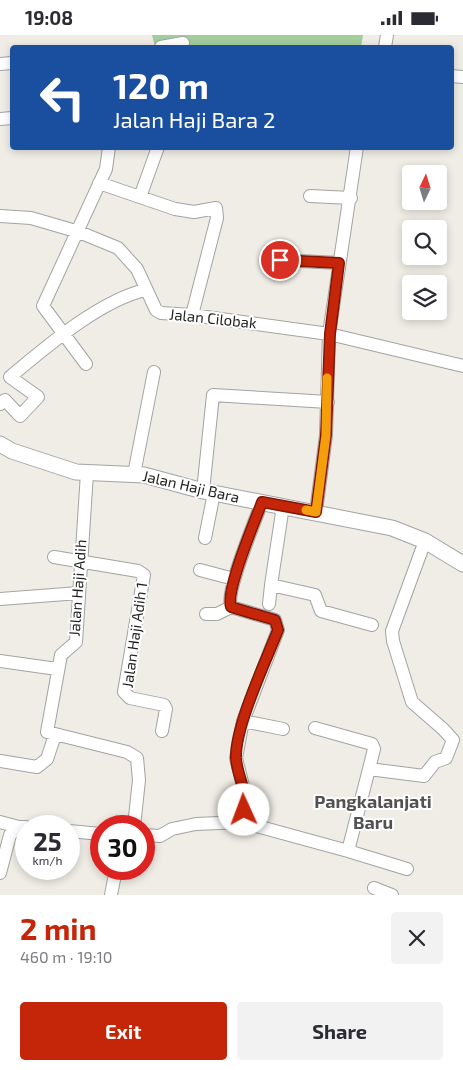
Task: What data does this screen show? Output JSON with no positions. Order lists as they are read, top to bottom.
{
  "streets": {
    "street": [
      "Jalan Cilobak",
      "Jalan Haji Bara",
      "Jalan Haji Adih",
      "Jalan Haji Adih 1"
    ]
  },
  "crossings": [
    ["Jalan Haji Bara", "Jalan Haji Adih"],
    ["Jalan Haji Adih", "Jalan Haji Adih 1"]
  ],
  "districts": ["Pangkalanjati Baru"],
  "north": "top",
  "page": {
    "status": "19:08",
    "turn": ["120 m", "Jalan Haji Bara 2"],
    "speed": "25 km/h",
    "limit": "30",
    "heading": ["2 min", "460 m · 19:10"],
    "buttons": ["Exit", "Share"]
  }
}
